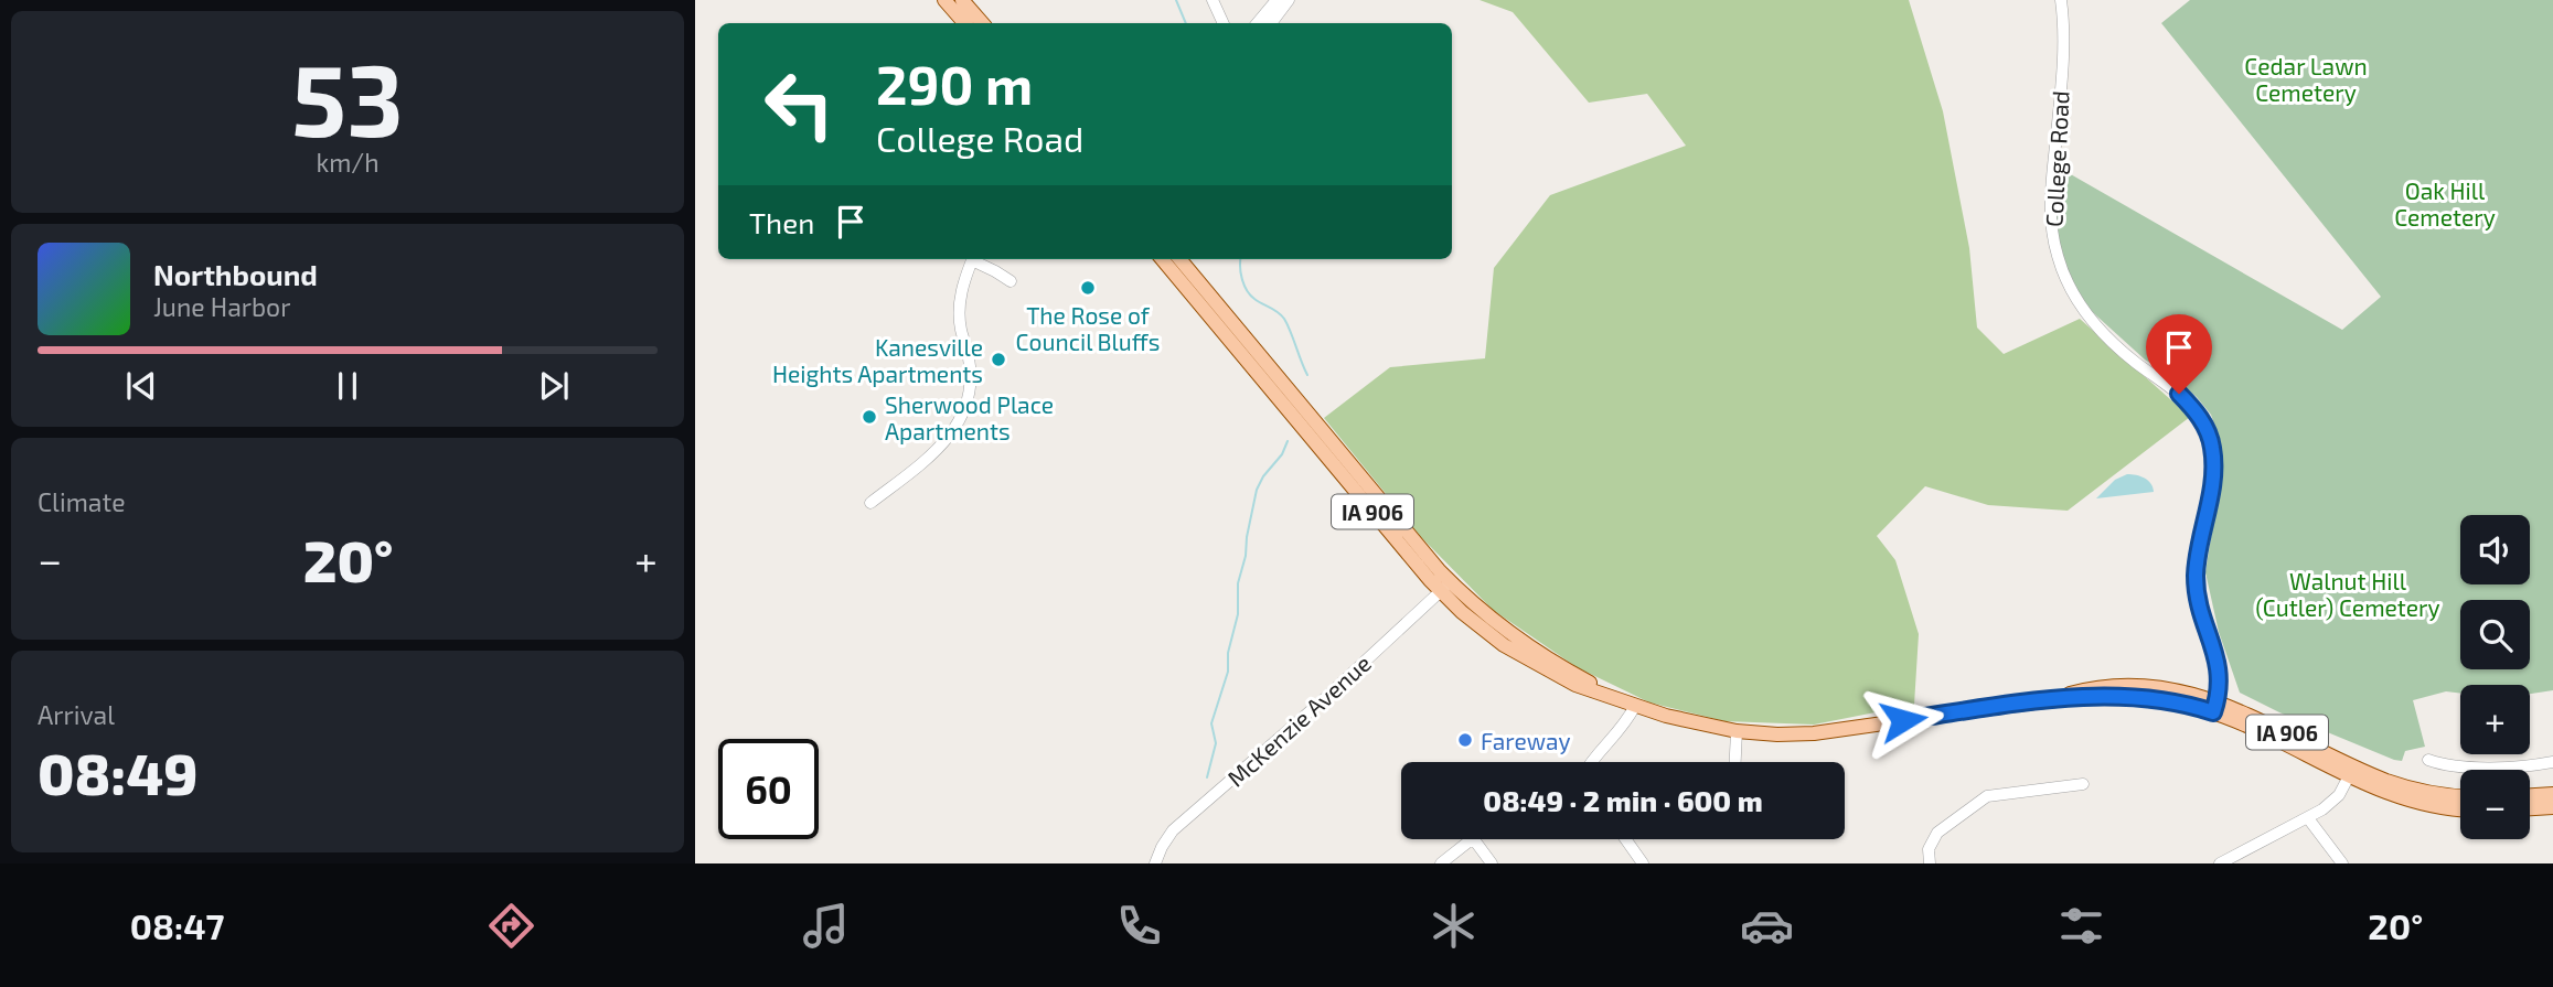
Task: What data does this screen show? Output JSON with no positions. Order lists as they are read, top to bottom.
{
  "streets": {
    "main road": ["IA 906"],
    "street": ["College Road", "McKenzie Avenue"]
  },
  "crossings": [
    ["College Road", "IA 906"],
    ["IA 906", "McKenzie Avenue"]
  ],
  "parks": ["Cedar Lawn Cemetery", "Oak Hill Cemetery", "Walnut Hill (Cutler) Cemetery"],
  "places": [
    "The Rose of Council Bluffs",
    "Kanesville Heights Apartments",
    "Sherwood Place Apartments",
    "Fareway"
  ],
  "page": {
    "tile": [
      ["53", "km/h"],
      "Climate",
      ["Arrival", "08:49"]
    ],
    "turn": ["290 m", "College Road"],
    "then": "Then",
    "song": ["Northbound", "June Harbor"],
    "map_buttons": ["+", "−"],
    "heat": ["−", "20°", "+"],
    "limit": "60",
    "trip": "08:49 · 2 min · 600 m",
    "tabs": ["08:47", "20°"]
  }
}
